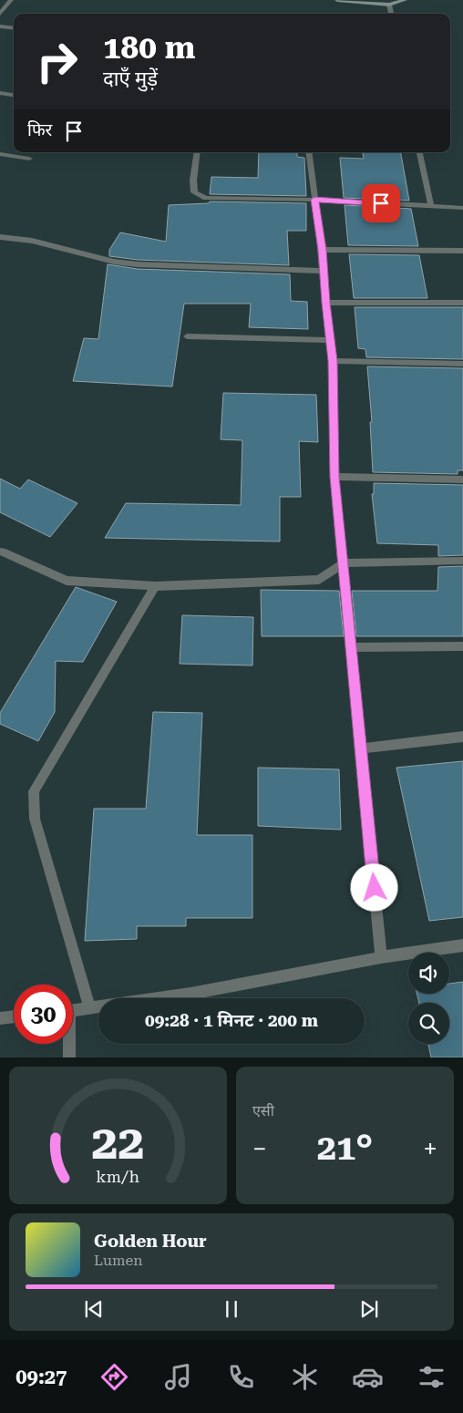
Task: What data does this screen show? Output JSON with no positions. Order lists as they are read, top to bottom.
{
  "page": {
    "turn": ["180 m", "दाएँ मुड़ें"],
    "then": "फिर",
    "limit": "30",
    "trip": "09:28 · 1 मिनट · 200 m",
    "tile": "एसी",
    "heat": ["−", "21°", "+"],
    "song": ["Golden Hour", "Lumen"],
    "tabs": "09:27",
    "gauge": ["22", "km/h"]
  }
}
